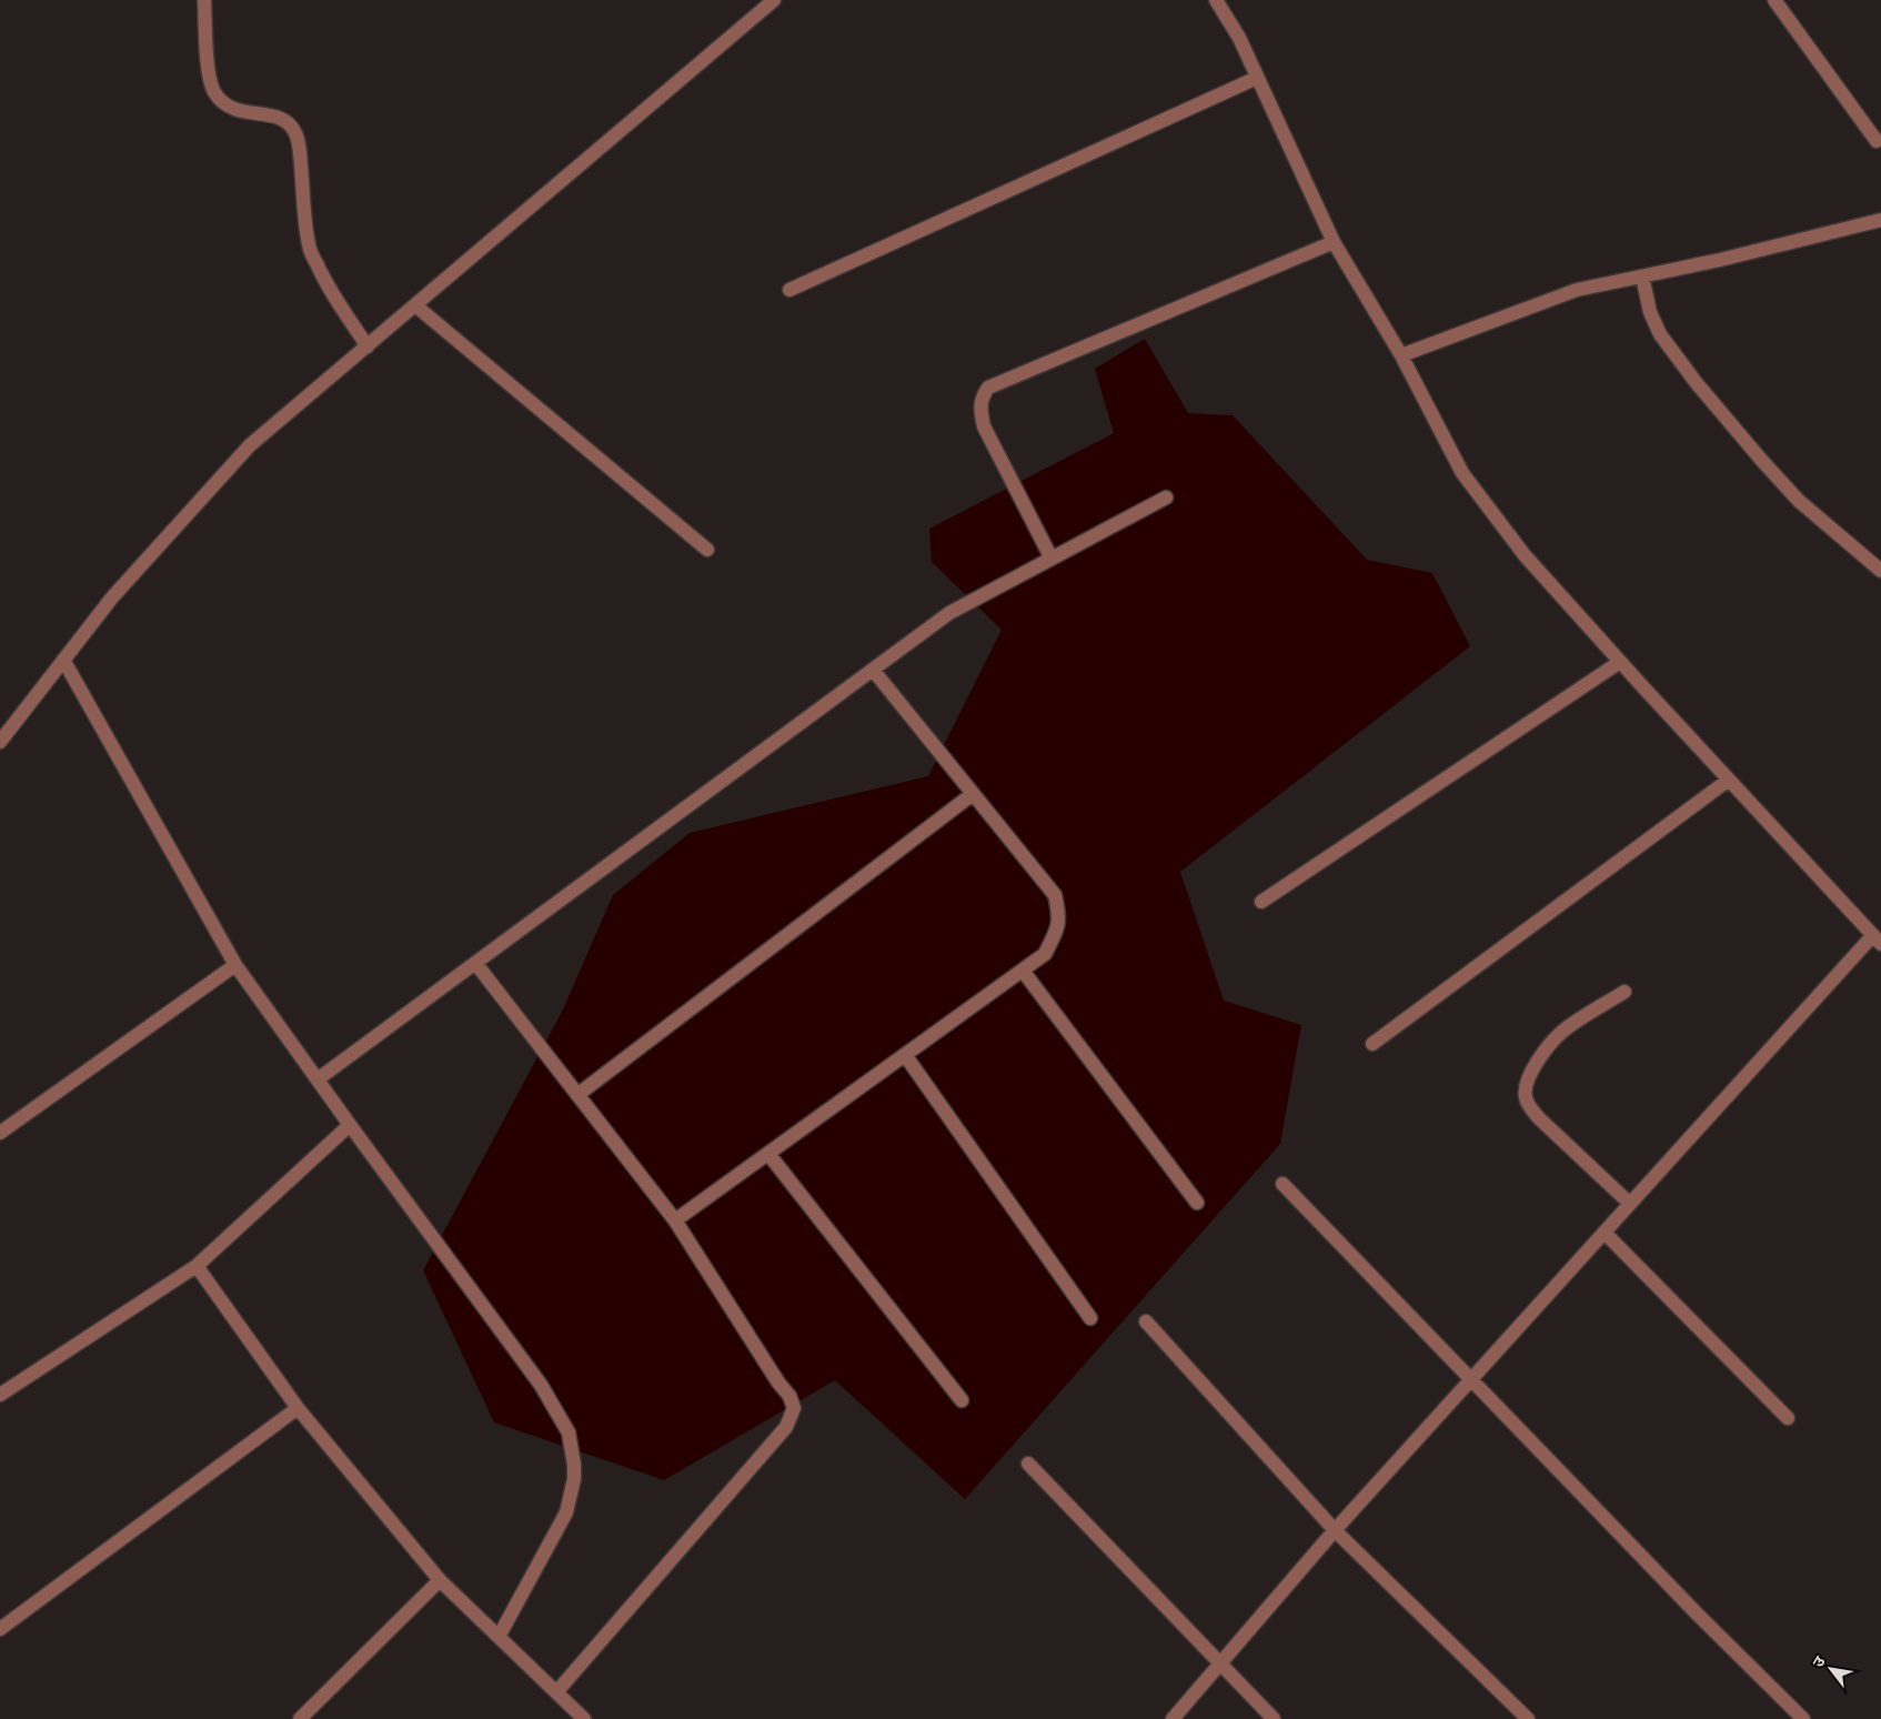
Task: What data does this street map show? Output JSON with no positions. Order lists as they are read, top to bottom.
{
  "north": "top left"
}
